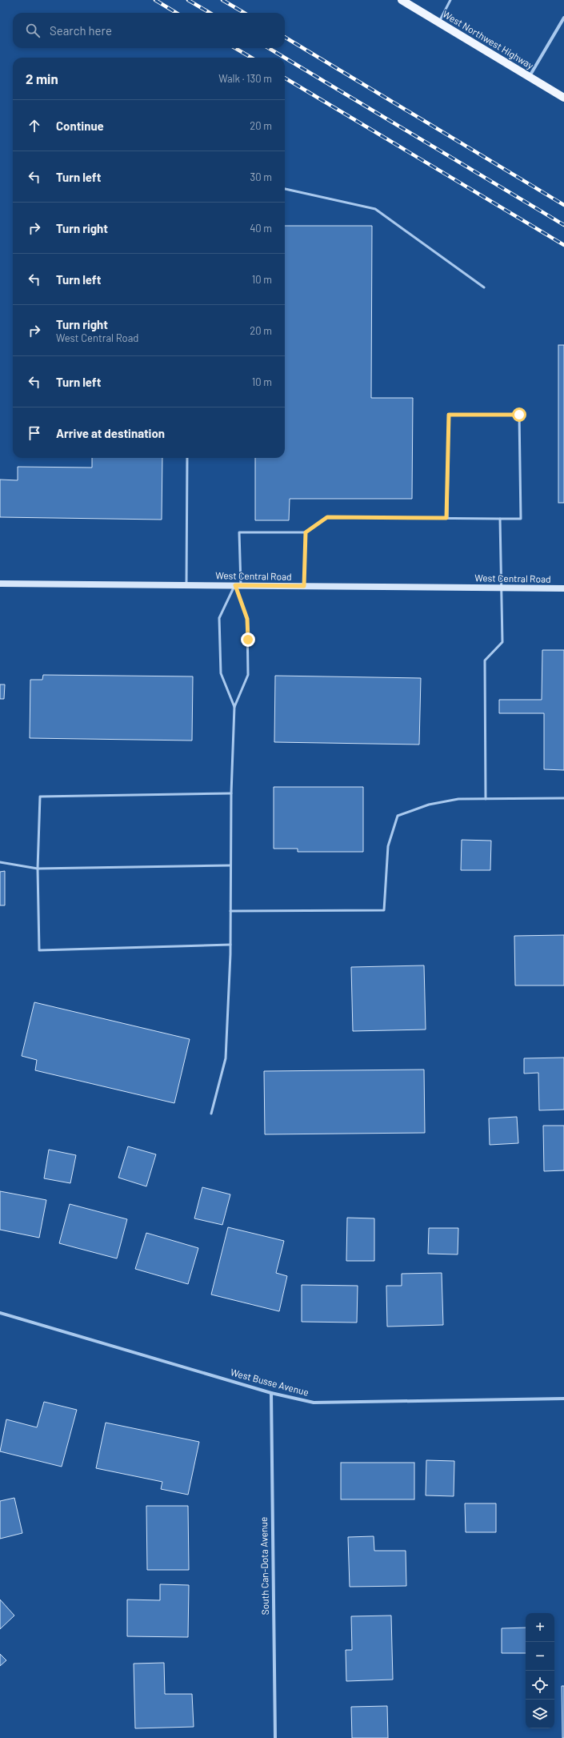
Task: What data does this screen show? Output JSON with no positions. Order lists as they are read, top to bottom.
{
  "streets": {
    "main road": ["West Northwest Highway", "West Central Road"],
    "street": ["West Busse Avenue", "South Can-Dota Avenue"]
  },
  "crossings": [
    ["West Busse Avenue", "South Can-Dota Avenue"]
  ],
  "page": {
    "search": "Search here",
    "heading": ["2 min", "Walk · 130 m"],
    "list": [
      ["Continue", "20 m"],
      ["Turn left", "30 m"],
      ["Turn right", "40 m"],
      ["Turn left", "10 m"],
      ["Turn right", "West Central Road", "20 m"],
      ["Turn left", "10 m"],
      "Arrive at destination"
    ],
    "map_buttons": ["+", "−"]
  }
}
